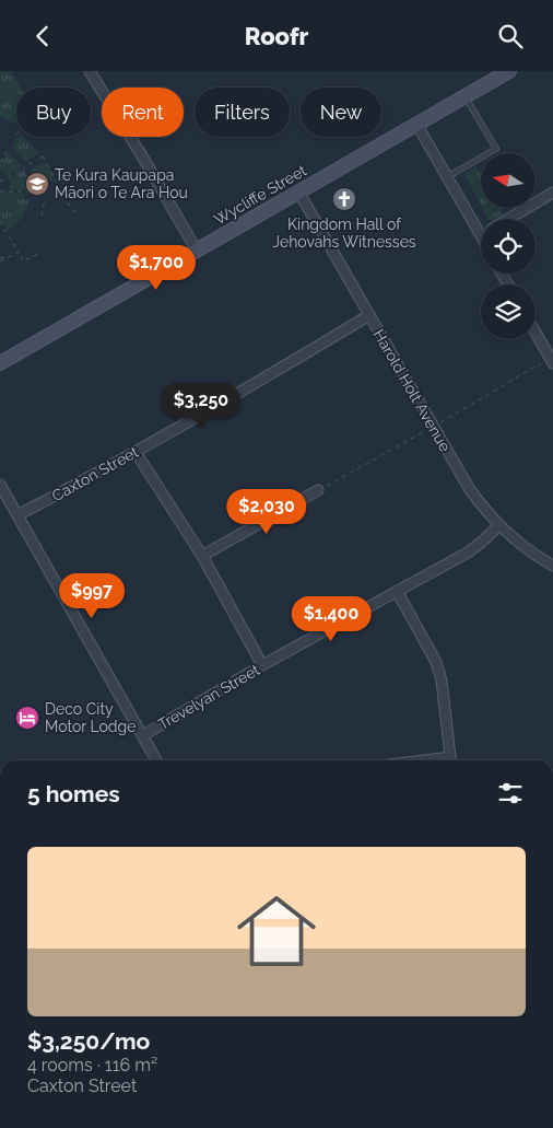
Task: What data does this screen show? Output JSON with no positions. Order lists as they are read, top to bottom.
{
  "streets": {
    "street": [
      "Wycliffe Street",
      "Harold Holt Avenue",
      "Caxton Street",
      "Trevelyan Street"
    ]
  },
  "crossings": [
    ["Wycliffe Street", "Harold Holt Avenue"],
    ["Harold Holt Avenue", "Caxton Street"],
    ["Harold Holt Avenue", "Trevelyan Street"]
  ],
  "places": {
    "school or university": ["Te Kura Kaupapa Māori o Te Ara Hou"],
    "church": ["Kingdom Hall of Jehovahs Witnesses"],
    "hotel": ["Deco City Motor Lodge"]
  },
  "north": "left",
  "page": {
    "header": "Roofr",
    "chip": [
      "Buy",
      "Rent",
      "Filters",
      "New"
    ],
    "price": [
      "$1,700",
      "$3,250",
      "$2,030",
      "$997",
      "$1,400"
    ],
    "heading": "5 homes",
    "list": [
      {
        "name": "$3,250/mo",
        "note": "4 rooms · 116 m² · Caxton Street"
      }
    ]
  }
}
